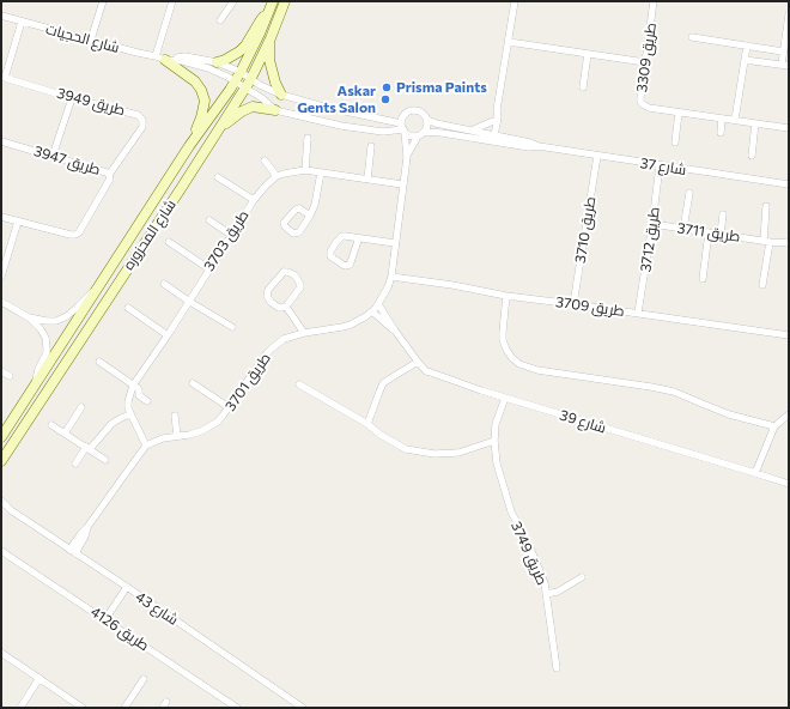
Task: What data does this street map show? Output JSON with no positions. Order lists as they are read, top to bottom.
{
  "streets": {
    "main road": ["شارع المحزوره"],
    "street": [
      "شارع الحجيات",
      "طريق 3309",
      "طريق 3949",
      "طريق 3947",
      "شارع 37",
      "طريق 3710",
      "طريق 3711",
      "طريق 3712",
      "طريق 3703",
      "طريق 3709",
      "طريق 3701",
      "شارع 39",
      "طريق 3749",
      "شارع 43",
      "طريق 4126"
    ]
  },
  "crossings": [
    ["شارع الحجيات", "شارع المحزوره"],
    ["طريق 3949", "طريق 3947"],
    ["شارع 37", "طريق 3710"],
    ["شارع 37", "طريق 3712"],
    ["شارع 37", "طريق 3701"],
    ["طريق 3710", "طريق 3709"],
    ["طريق 3711", "طريق 3712"],
    ["طريق 3712", "طريق 3709"],
    ["طريق 3703", "طريق 3701"],
    ["طريق 3709", "طريق 3701"],
    ["طريق 3701", "شارع 39"],
    ["شارع 39", "طريق 3749"]
  ],
  "places": ["Prisma Paints", "Askar Gents Salon"]
}
